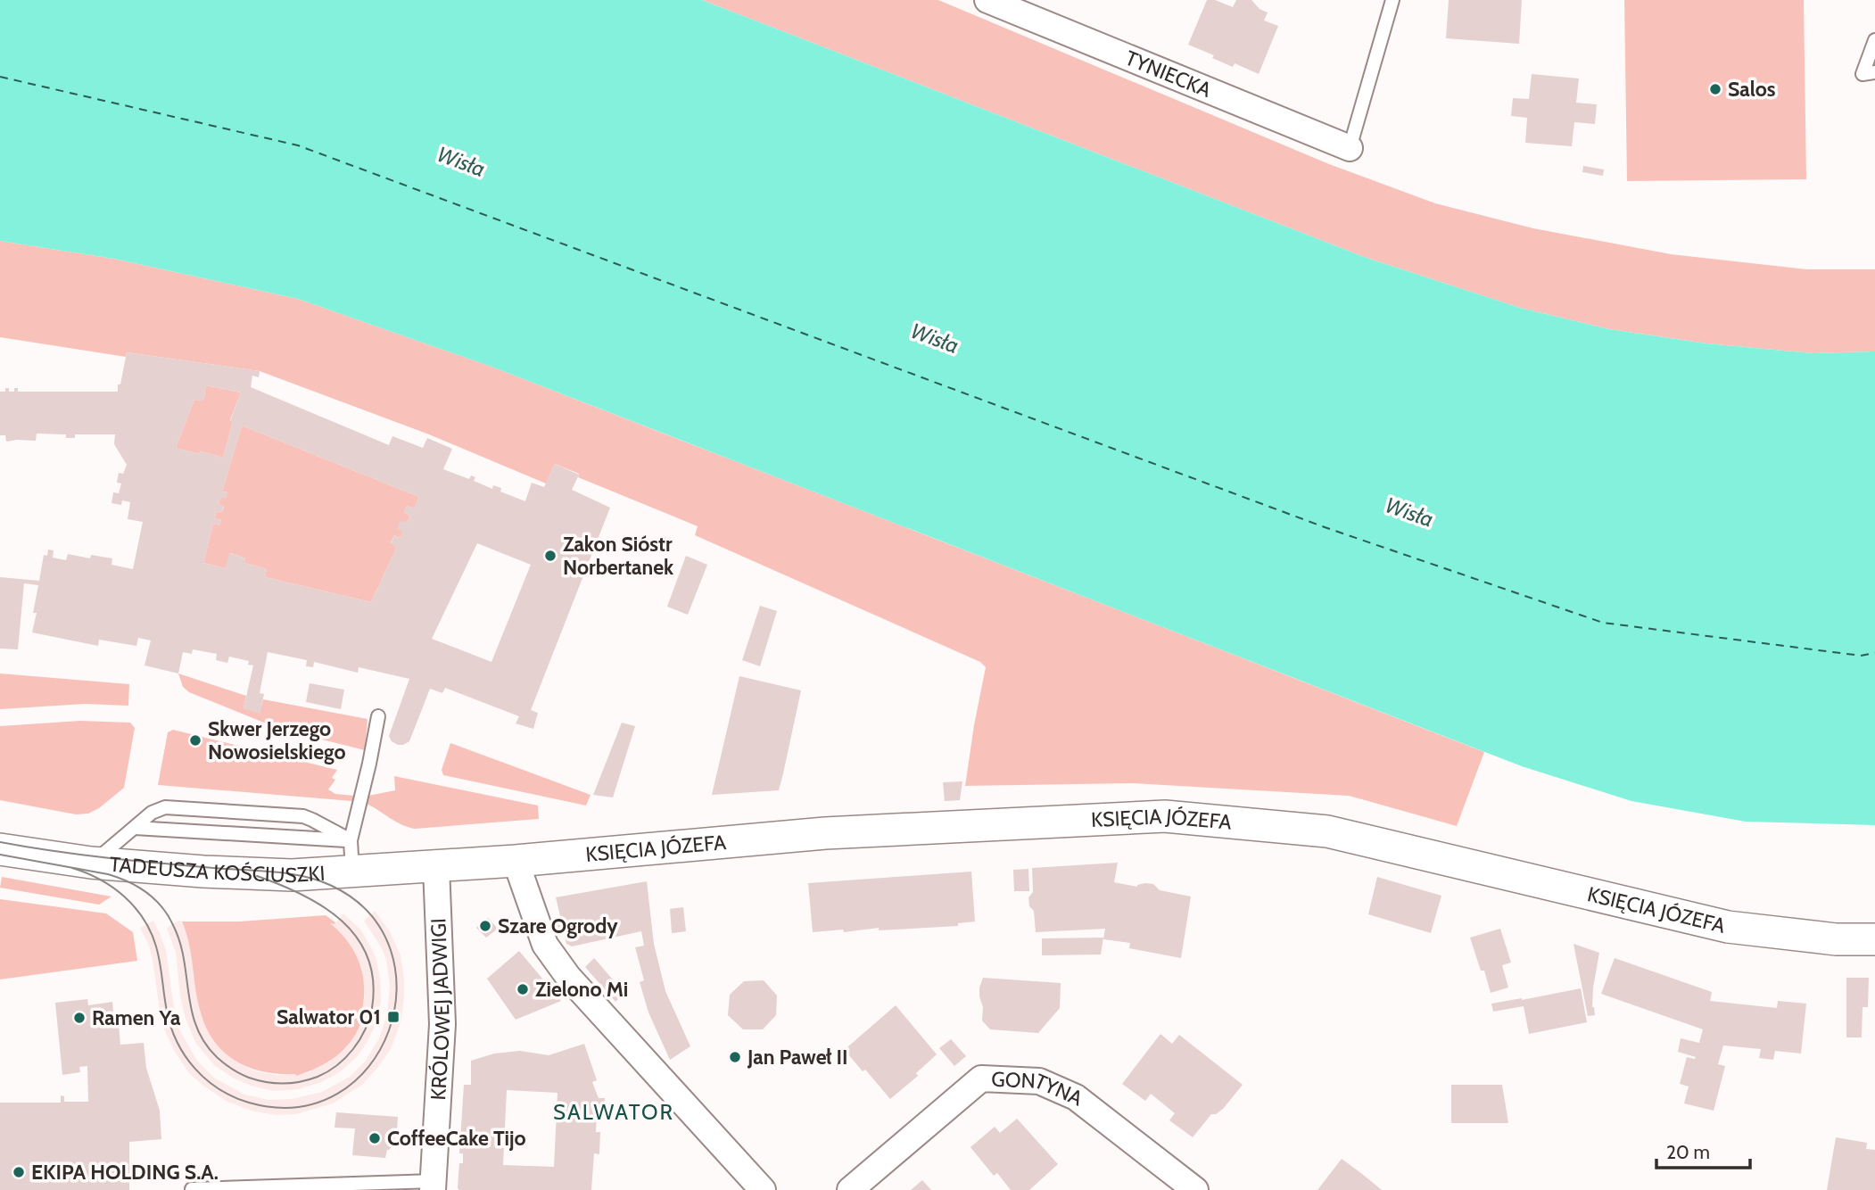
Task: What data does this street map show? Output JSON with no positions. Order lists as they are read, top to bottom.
{
  "streets": {
    "street": [
      "TYNIECKA",
      "KSIĘCIA JÓZEFA",
      "TADEUSZA KOŚCIUSZKI",
      "KRÓLOWEJ JADWIGI",
      "GONTYNA"
    ]
  },
  "crossings": [
    ["KSIĘCIA JÓZEFA", "TADEUSZA KOŚCIUSZKI"],
    ["KSIĘCIA JÓZEFA", "KRÓLOWEJ JADWIGI"],
    ["TADEUSZA KOŚCIUSZKI", "KRÓLOWEJ JADWIGI"]
  ],
  "districts": ["SALWATOR"],
  "water": ["Wisła"],
  "places": {
    "other": [
      "Salos",
      "Zakon Sióstr Norbertanek",
      "Skwer Jerzego Nowosielskiego",
      "Szare Ogrody",
      "Zielono Mi",
      "Ramen Ya",
      "Jan Paweł II",
      "CoffeeCake Tijo",
      "EKIPA HOLDING S.A."
    ],
    "transit": ["Salwator 01"]
  },
  "scale_bar": "20 m"
}
